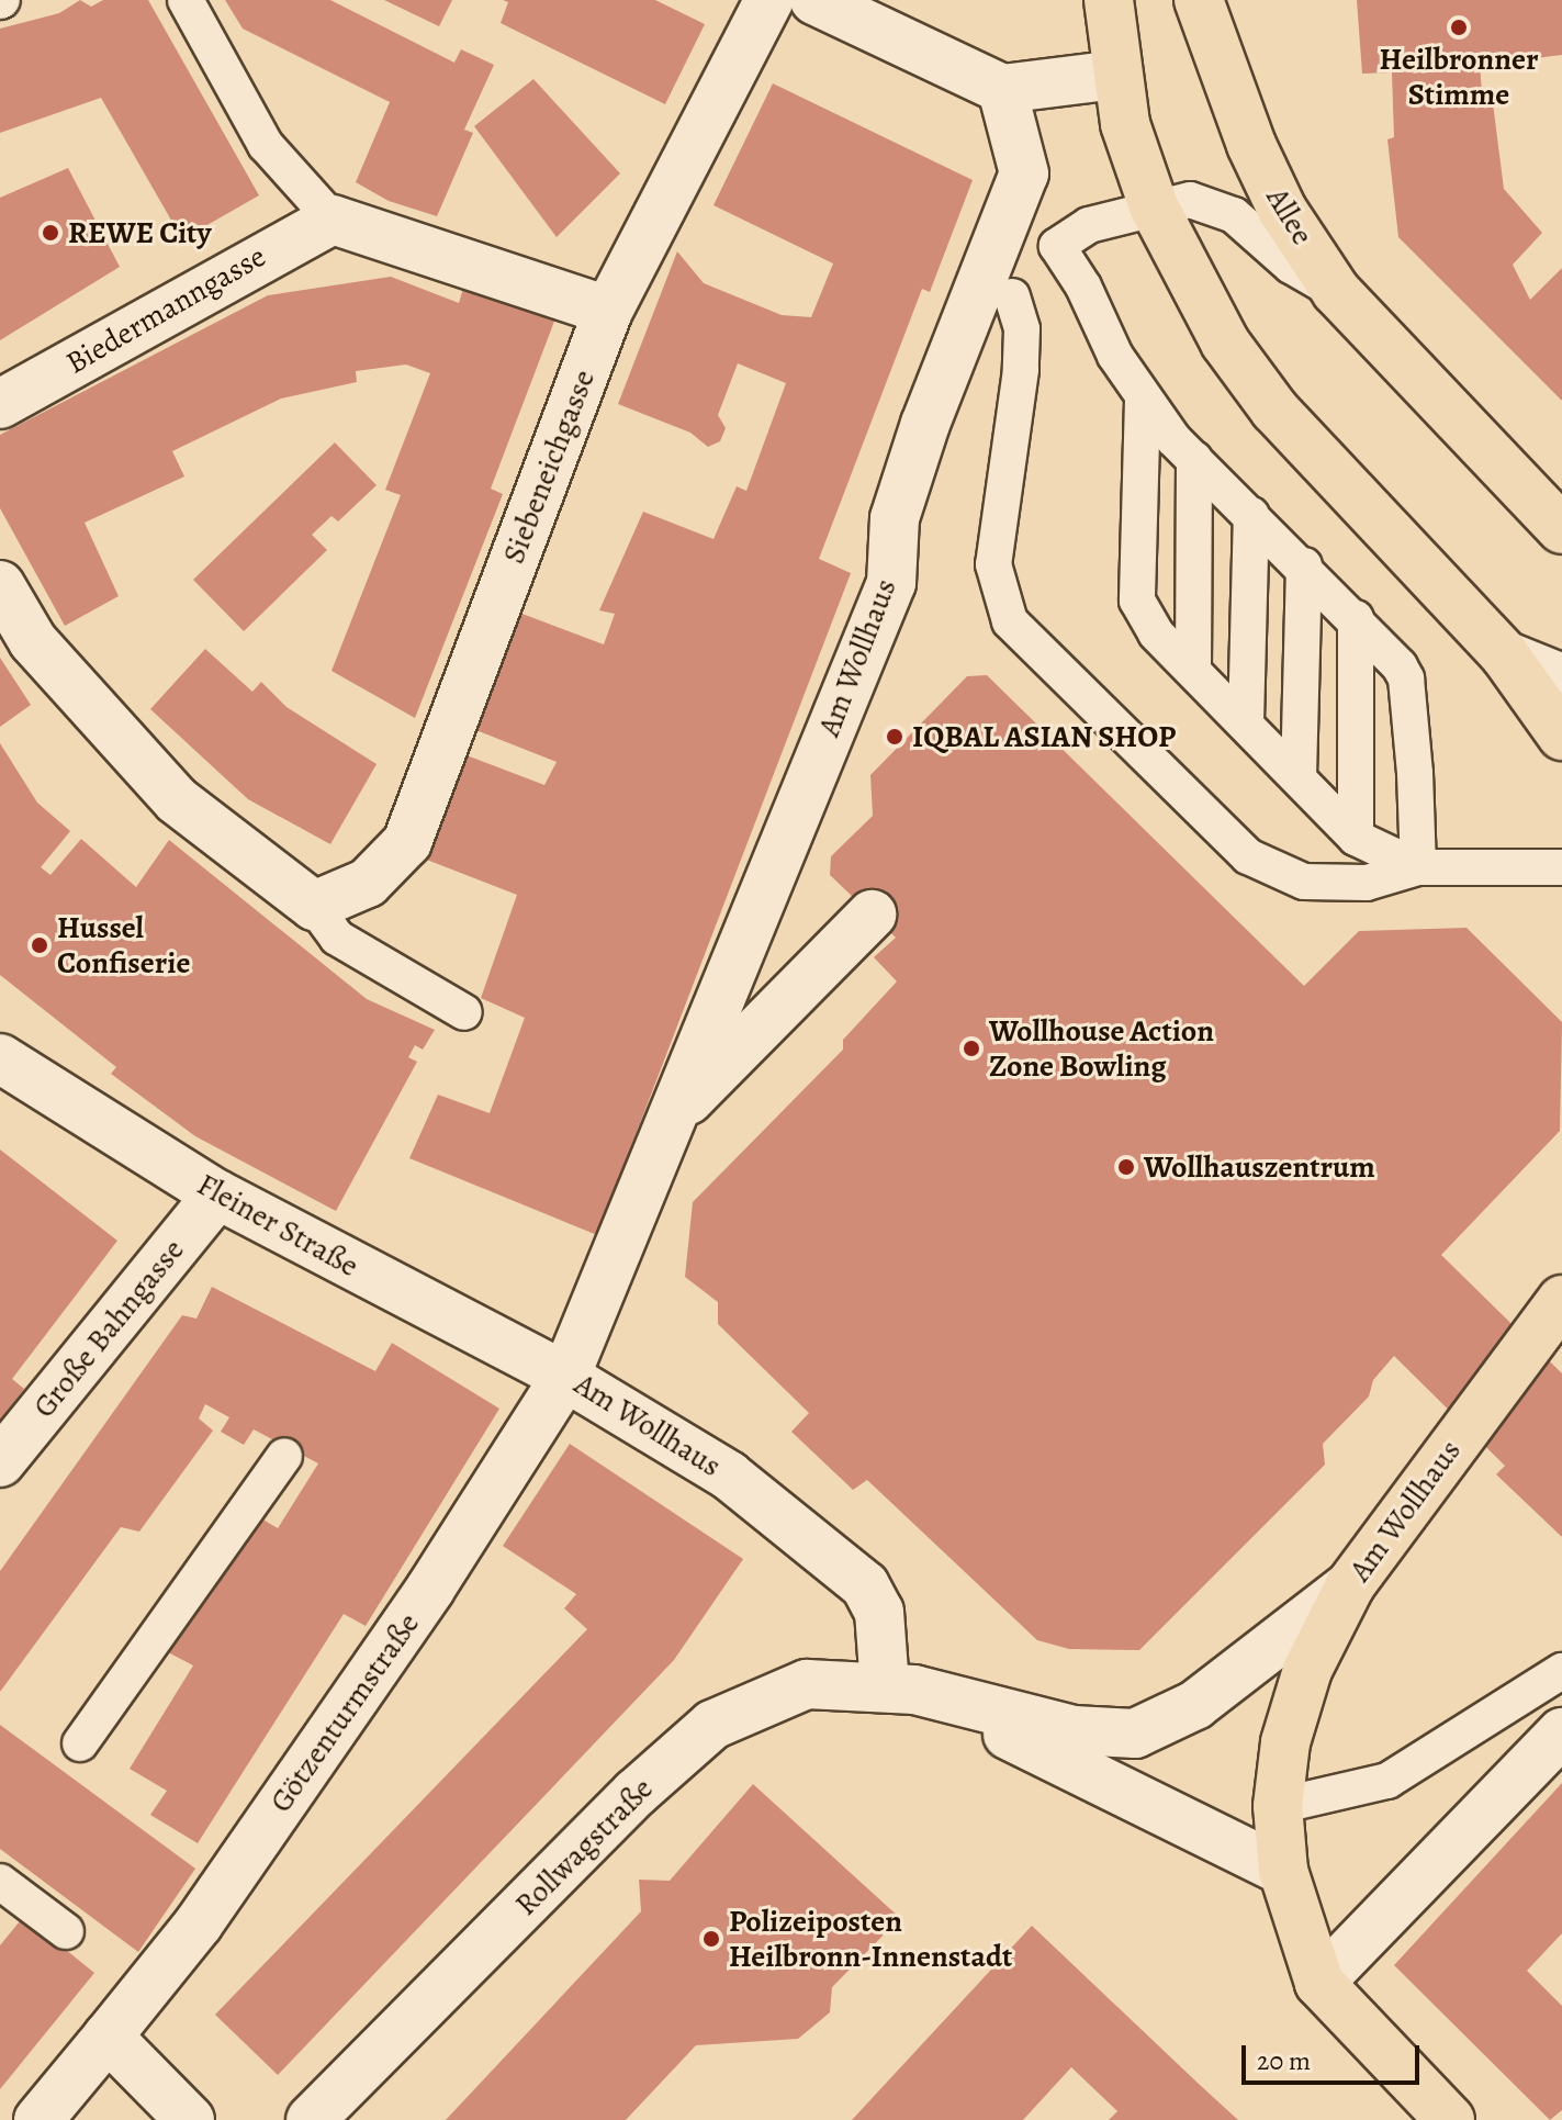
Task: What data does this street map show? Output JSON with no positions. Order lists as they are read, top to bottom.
{
  "streets": {
    "main road": ["Allee", "Am Wollhaus"],
    "street": [
      "Biedermanngasse",
      "Siebeneichgasse",
      "Fleiner Straße",
      "Große Bahngasse",
      "Götzenturmstraße",
      "Rollwagstraße"
    ]
  },
  "crossings": [
    ["Am Wollhaus", "Fleiner Straße"],
    ["Am Wollhaus", "Götzenturmstraße"],
    ["Am Wollhaus", "Rollwagstraße"],
    ["Fleiner Straße", "Große Bahngasse"],
    ["Fleiner Straße", "Götzenturmstraße"]
  ],
  "places": [
    "Heilbronner Stimme",
    "REWE City",
    "IQBAL ASIAN SHOP",
    "Hussel Confiserie",
    "Wollhouse Action Zone Bowling",
    "Wollhauszentrum",
    "Polizeiposten Heilbronn-Innenstadt"
  ],
  "scale_bar": "20 m"
}
